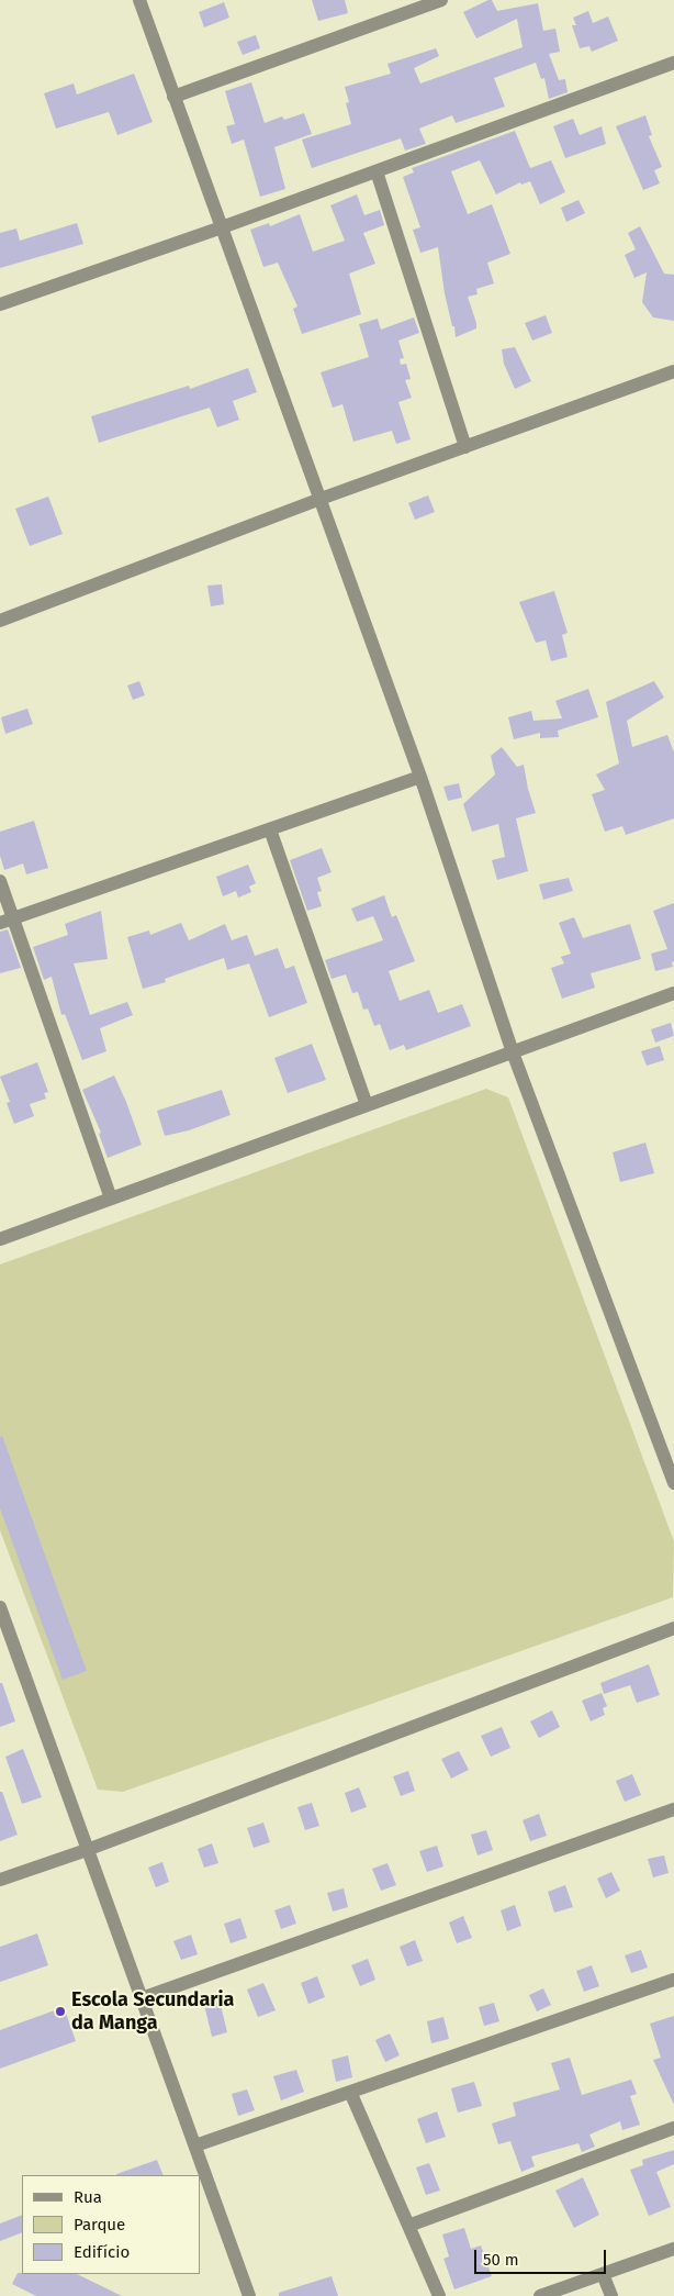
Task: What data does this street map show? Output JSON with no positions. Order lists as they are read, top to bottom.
{
  "places": ["Escola Secundaria da Manga"],
  "legend": ["Rua", "Parque", "Edifício"],
  "scale_bar": "50 m"
}
